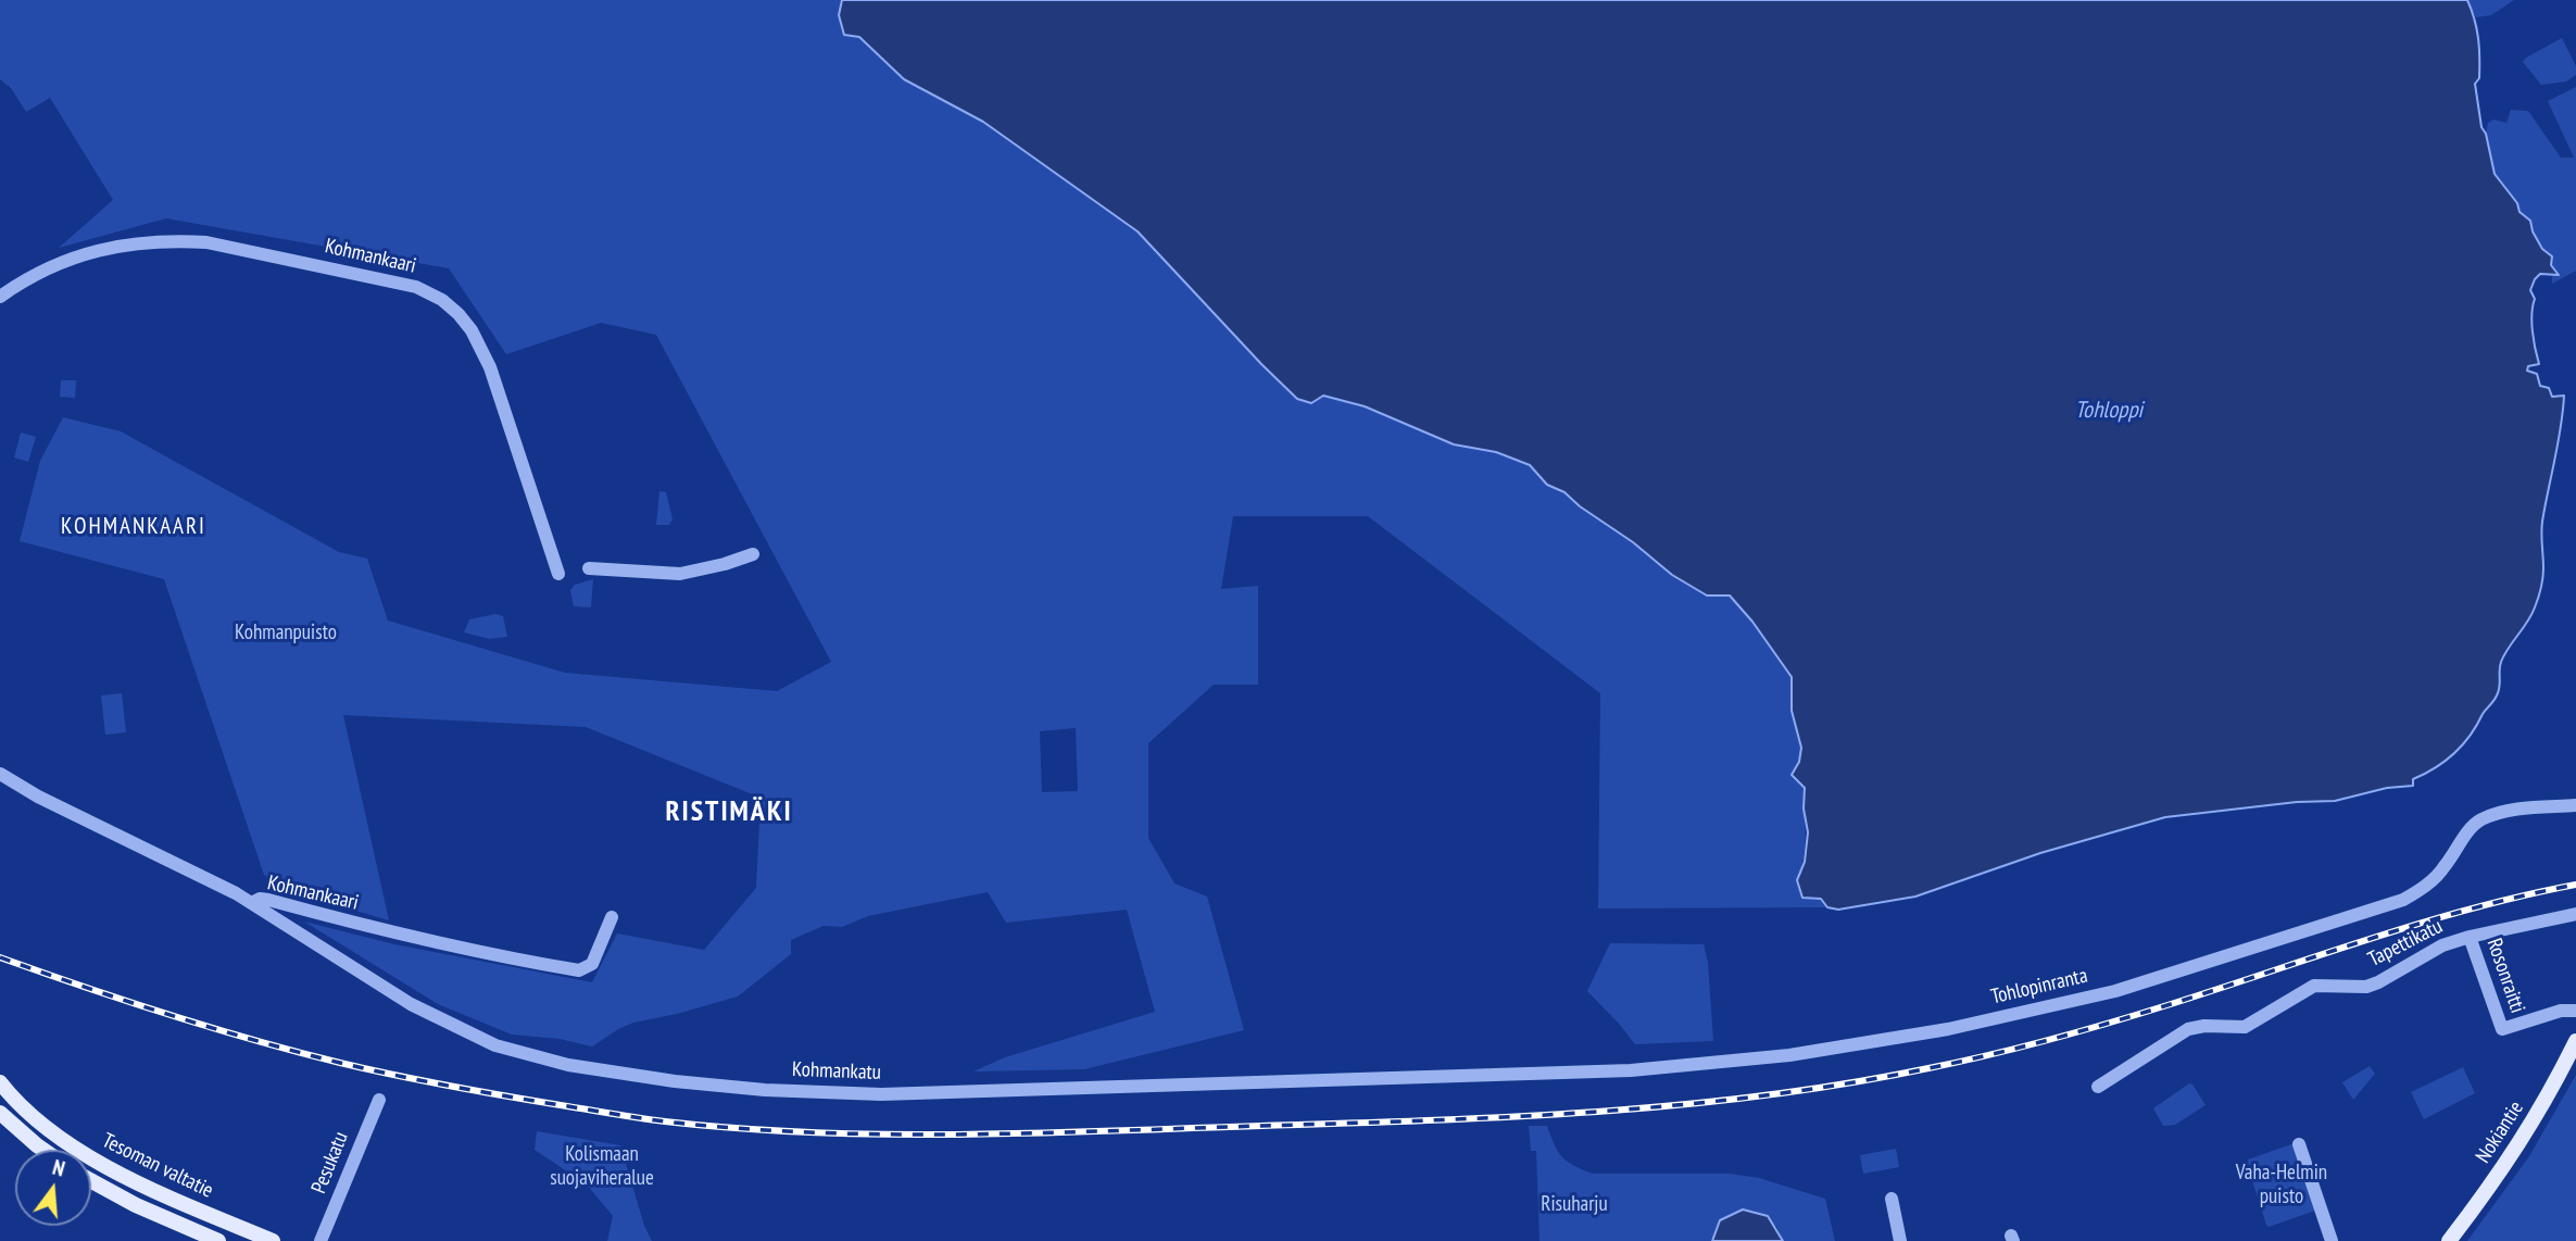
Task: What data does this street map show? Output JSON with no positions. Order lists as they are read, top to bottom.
{
  "streets": {
    "main road": ["Nokiantie", "Tesoman valtatie"],
    "street": [
      "Kohmankaari",
      "Tapettikatu",
      "Rosonraitti",
      "Tohlopinranta",
      "Kohmankatu",
      "Pesukatu"
    ]
  },
  "crossings": [
    ["Kohmankaari", "Kohmankatu"],
    ["Tapettikatu", "Rosonraitti"],
    ["Tohlopinranta", "Kohmankatu"]
  ],
  "districts": ["KOHMANKAARI", "RISTIMÄKI"],
  "water": ["Tohloppi"],
  "parks": [
    "Kohmanpuisto",
    "Kolismaan suojaviheralue",
    "Vaha-Helmin puisto",
    "Risuharju"
  ],
  "north": "top"
}
